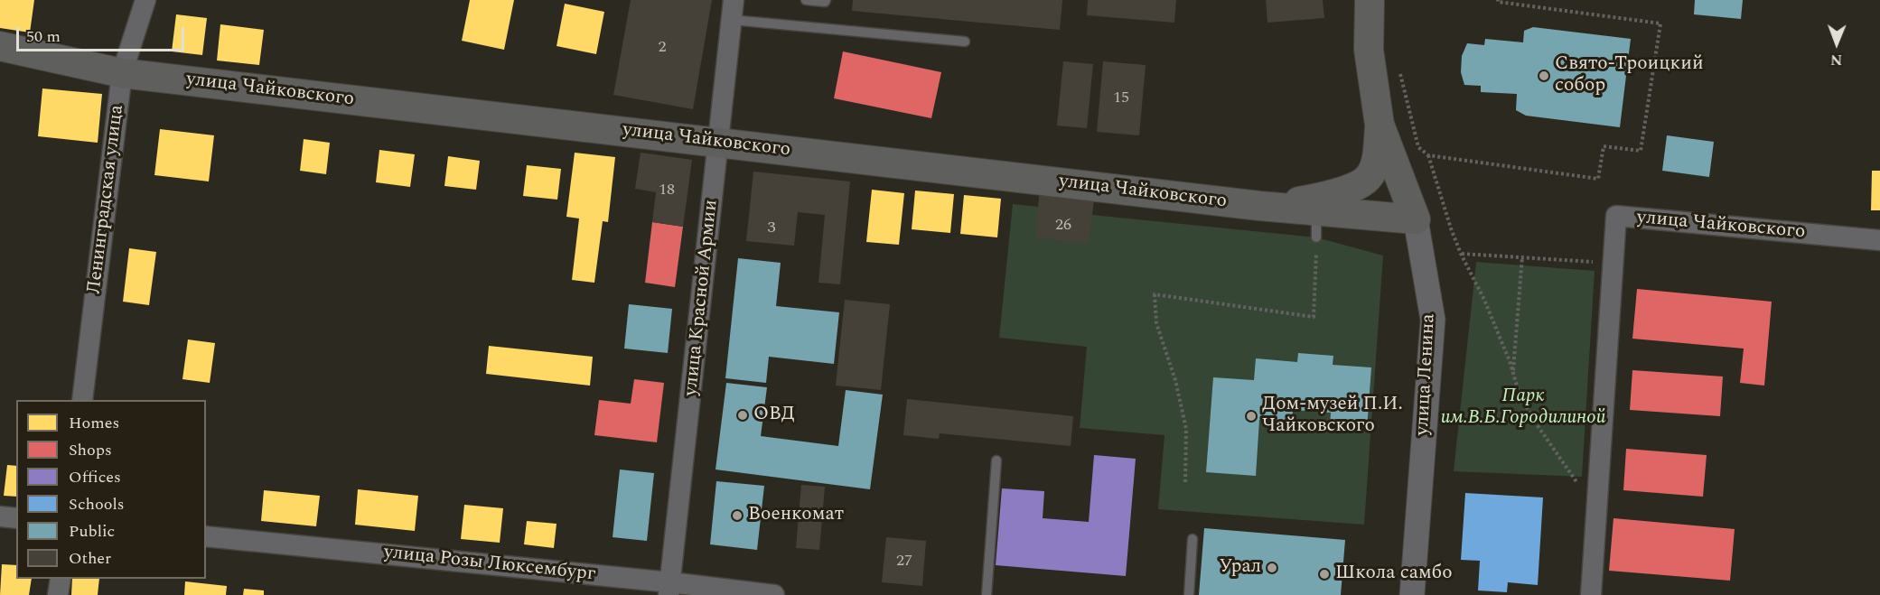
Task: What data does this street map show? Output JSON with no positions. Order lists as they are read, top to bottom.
{
  "streets": {
    "main road": ["улица Чайковского", "улица Ленина"],
    "street": ["Ленинградская улица", "улица Красной Армии", "улица Розы Люксембург"]
  },
  "crossings": [
    ["улица Чайковского", "Ленинградская улица"],
    ["улица Чайковского", "улица Красной Армии"],
    ["улица Чайковского", "улица Ленина"],
    ["улица Красной Армии", "улица Розы Люксембург"]
  ],
  "parks": ["Парк им.В.Б.Городилиной"],
  "places": [
    "Свято-Троицкий собор",
    "ОВД",
    "Дом-музей П.И. Чайковского",
    "Военкомат",
    "Урал",
    "Школа самбо"
  ],
  "house_numbers": [
    "2",
    "15",
    "18",
    "26",
    "3",
    "27"
  ],
  "legend": [
    "Homes",
    "Shops",
    "Offices",
    "Schools",
    "Public",
    "Other"
  ],
  "scale_bar": "50 m",
  "north": "bottom"
}
